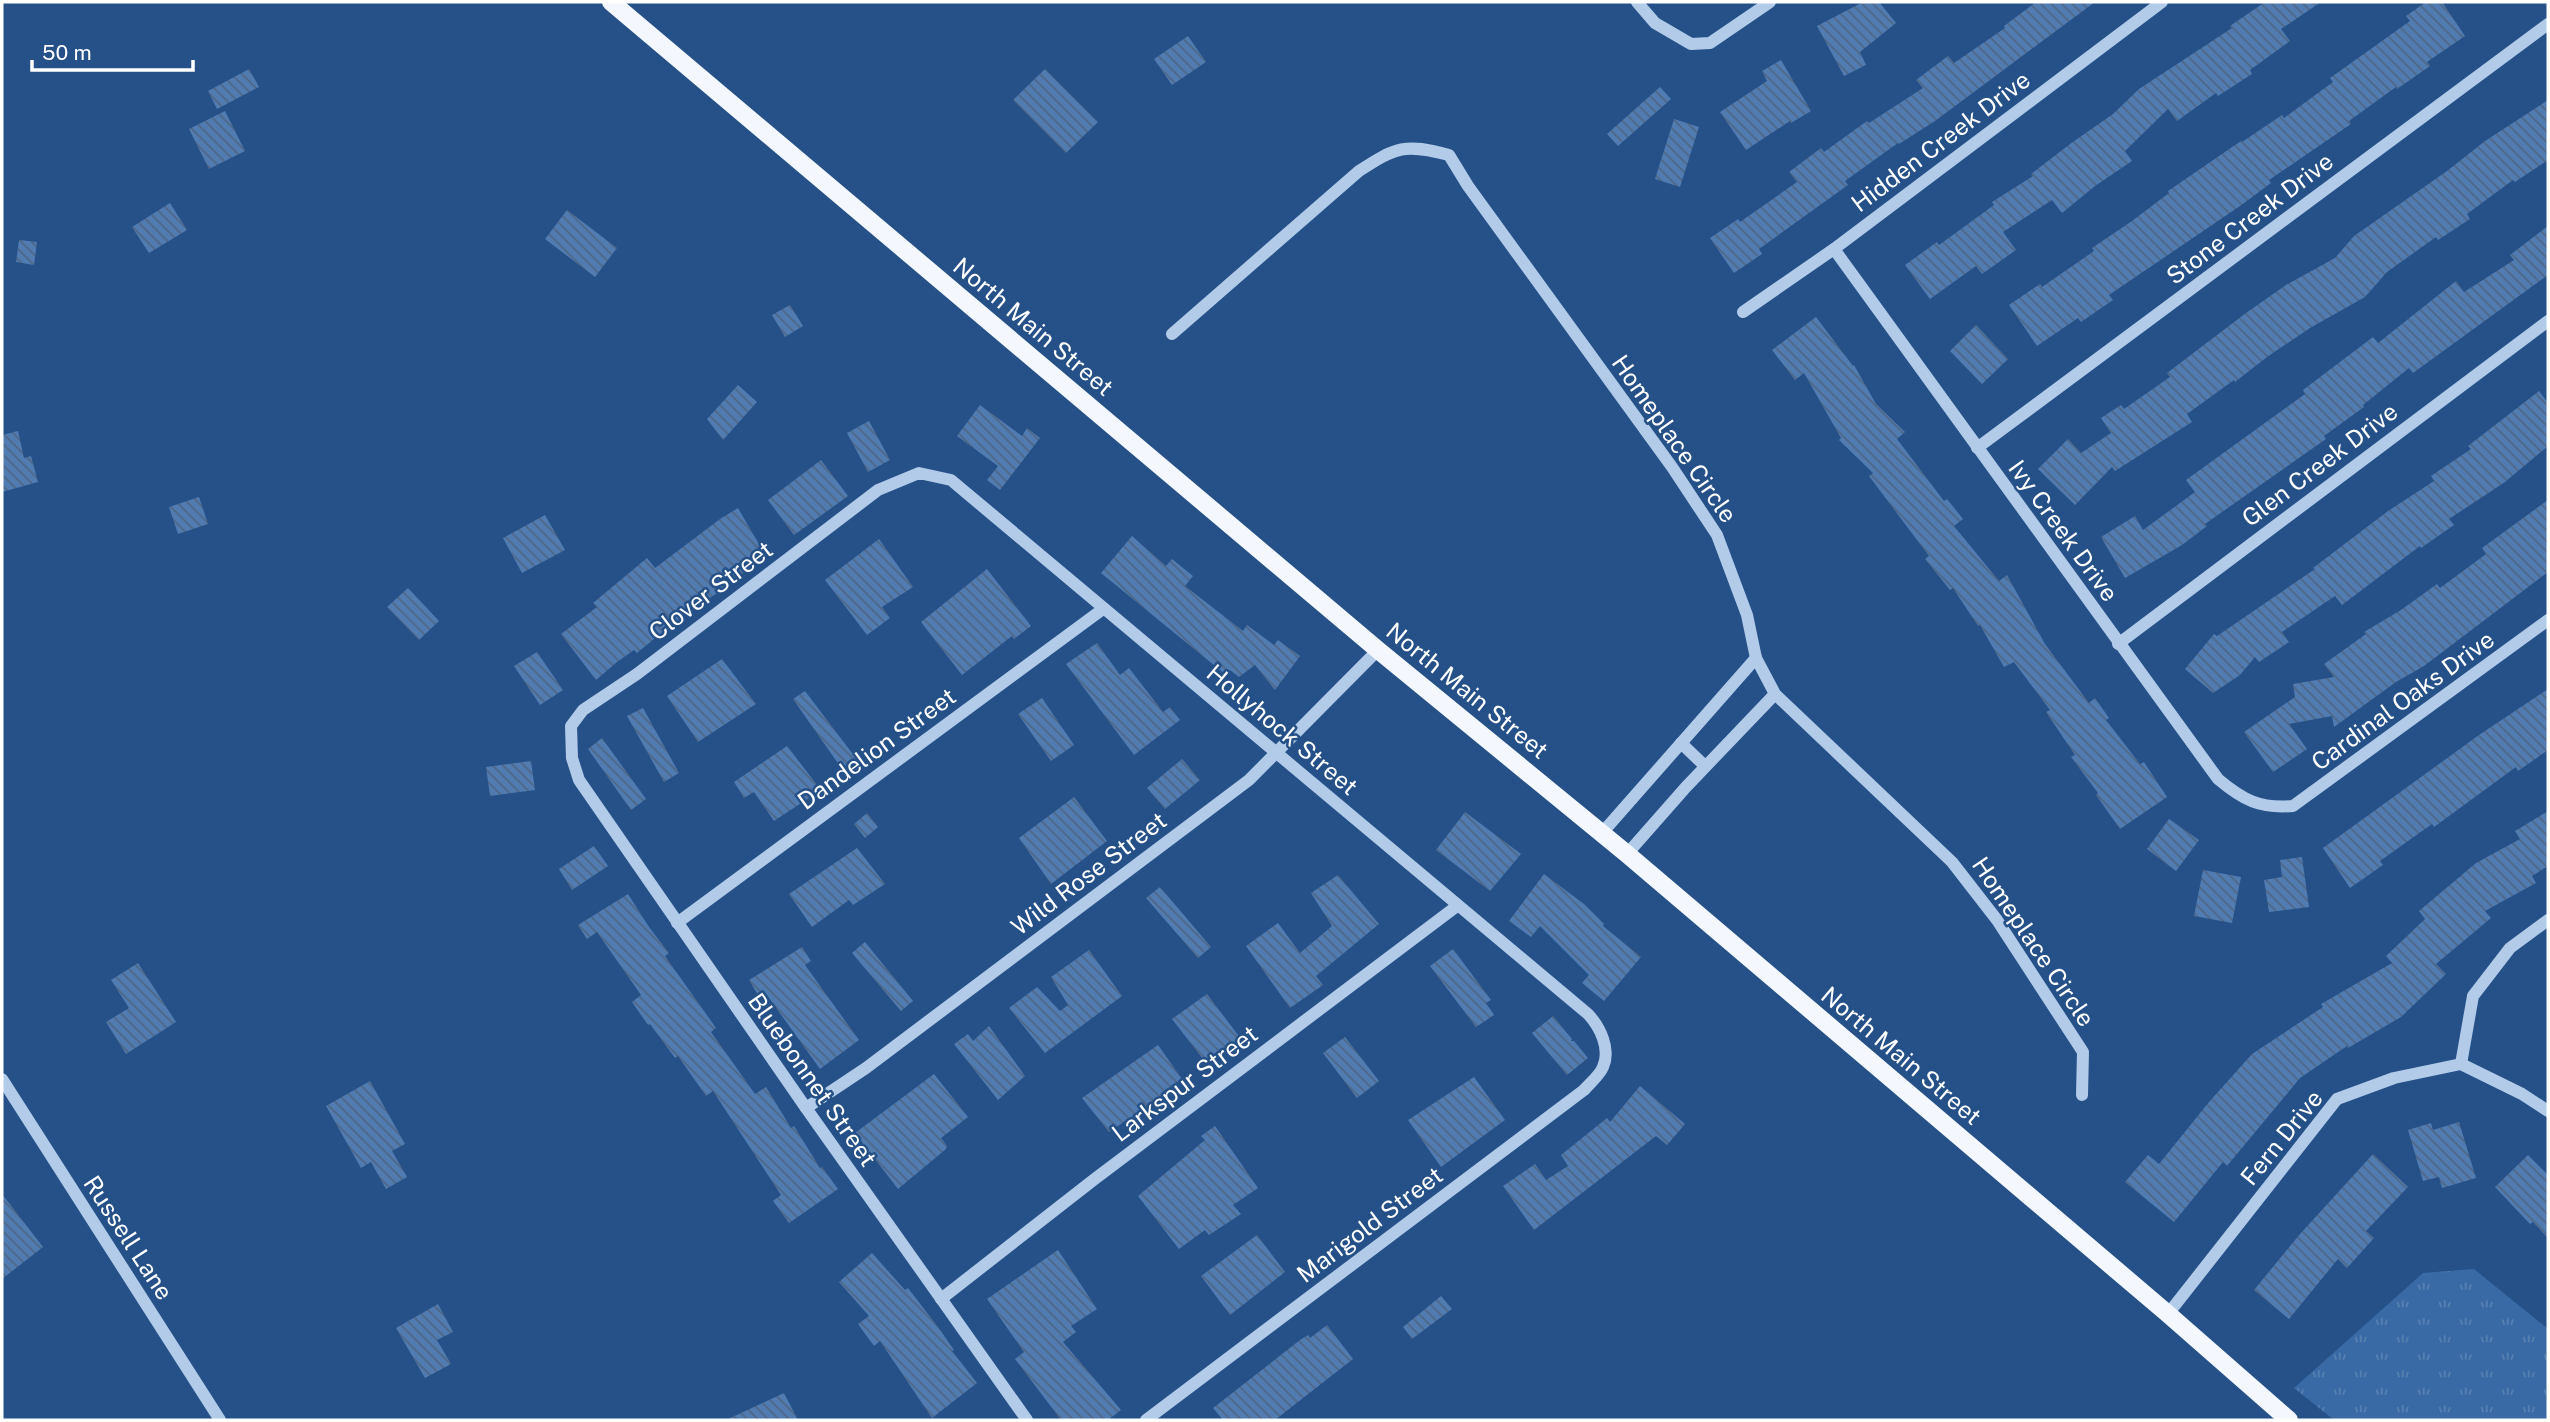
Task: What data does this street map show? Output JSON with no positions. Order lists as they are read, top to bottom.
{
  "streets": {
    "main road": ["North Main Street"],
    "street": [
      "Hidden Creek Drive",
      "Stone Creek Drive",
      "Homeplace Circle",
      "Glen Creek Drive",
      "Ivy Creek Drive",
      "Clover Street",
      "Cardinal Oaks Drive",
      "Hollyhock Street",
      "Dandelion Street",
      "Wild Rose Street",
      "Bluebonnet Street",
      "Larkspur Street",
      "Fern Drive",
      "Marigold Street",
      "Russell Lane"
    ]
  },
  "crossings": [
    ["Hidden Creek Drive", "Ivy Creek Drive"],
    ["Stone Creek Drive", "Ivy Creek Drive"],
    ["North Main Street", "Wild Rose Street"],
    ["North Main Street", "Fern Drive"],
    ["Glen Creek Drive", "Ivy Creek Drive"],
    ["Ivy Creek Drive", "Cardinal Oaks Drive"],
    ["Clover Street", "Hollyhock Street"],
    ["Clover Street", "Bluebonnet Street"],
    ["Hollyhock Street", "Dandelion Street"],
    ["Hollyhock Street", "Wild Rose Street"],
    ["Hollyhock Street", "Larkspur Street"],
    ["Hollyhock Street", "Marigold Street"],
    ["Dandelion Street", "Bluebonnet Street"],
    ["Wild Rose Street", "Bluebonnet Street"],
    ["Bluebonnet Street", "Larkspur Street"]
  ],
  "scale_bar": "50 m"
}
